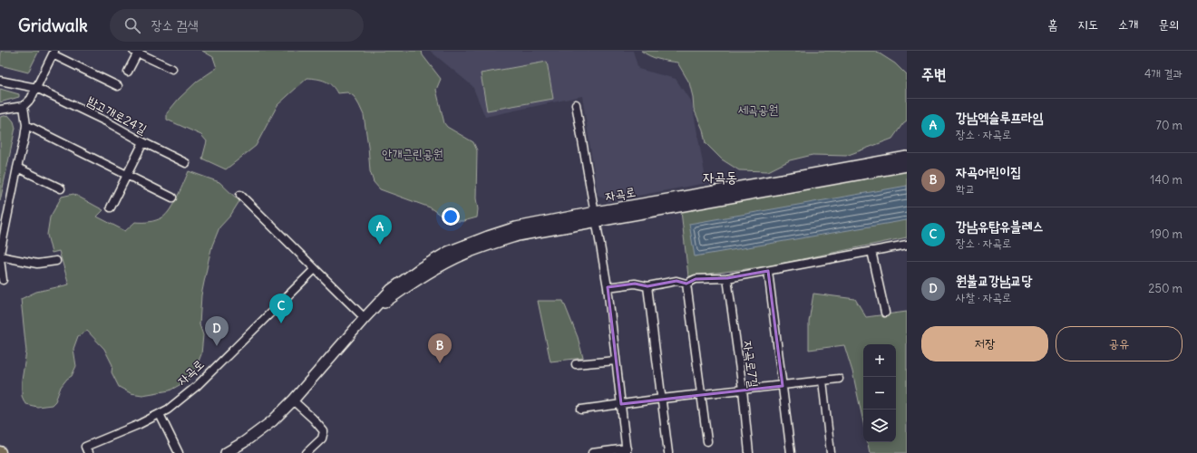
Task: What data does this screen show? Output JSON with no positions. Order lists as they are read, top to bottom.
{
  "streets": {
    "main road": ["자곡로"],
    "street": ["밤고개로24길", "자곡로7길"]
  },
  "districts": ["자곡동"],
  "parks": ["세곡공원", "안개근린공원"],
  "page": {
    "header": "Gridwalk",
    "search": "장소 검색",
    "nav": [
      "홈",
      "지도",
      "소개",
      "문의"
    ],
    "heading": ["주변", "4개 결과"],
    "list": [
      {
        "mark": "A",
        "name": "강남엑슬루프라임",
        "note": "장소 · 자곡로",
        "value": "70 m"
      },
      {
        "mark": "B",
        "name": "자곡어린이집",
        "note": "학교",
        "value": "140 m"
      },
      {
        "mark": "C",
        "name": "강남유탑유블레스",
        "note": "장소 · 자곡로",
        "value": "190 m"
      },
      {
        "mark": "D",
        "name": "원불교강남교당",
        "note": "사찰 · 자곡로",
        "value": "250 m"
      }
    ],
    "pins": [
      "A",
      "C",
      "D",
      "B"
    ],
    "buttons": ["저장", "공유"],
    "map_buttons": ["+", "−"]
  }
}
